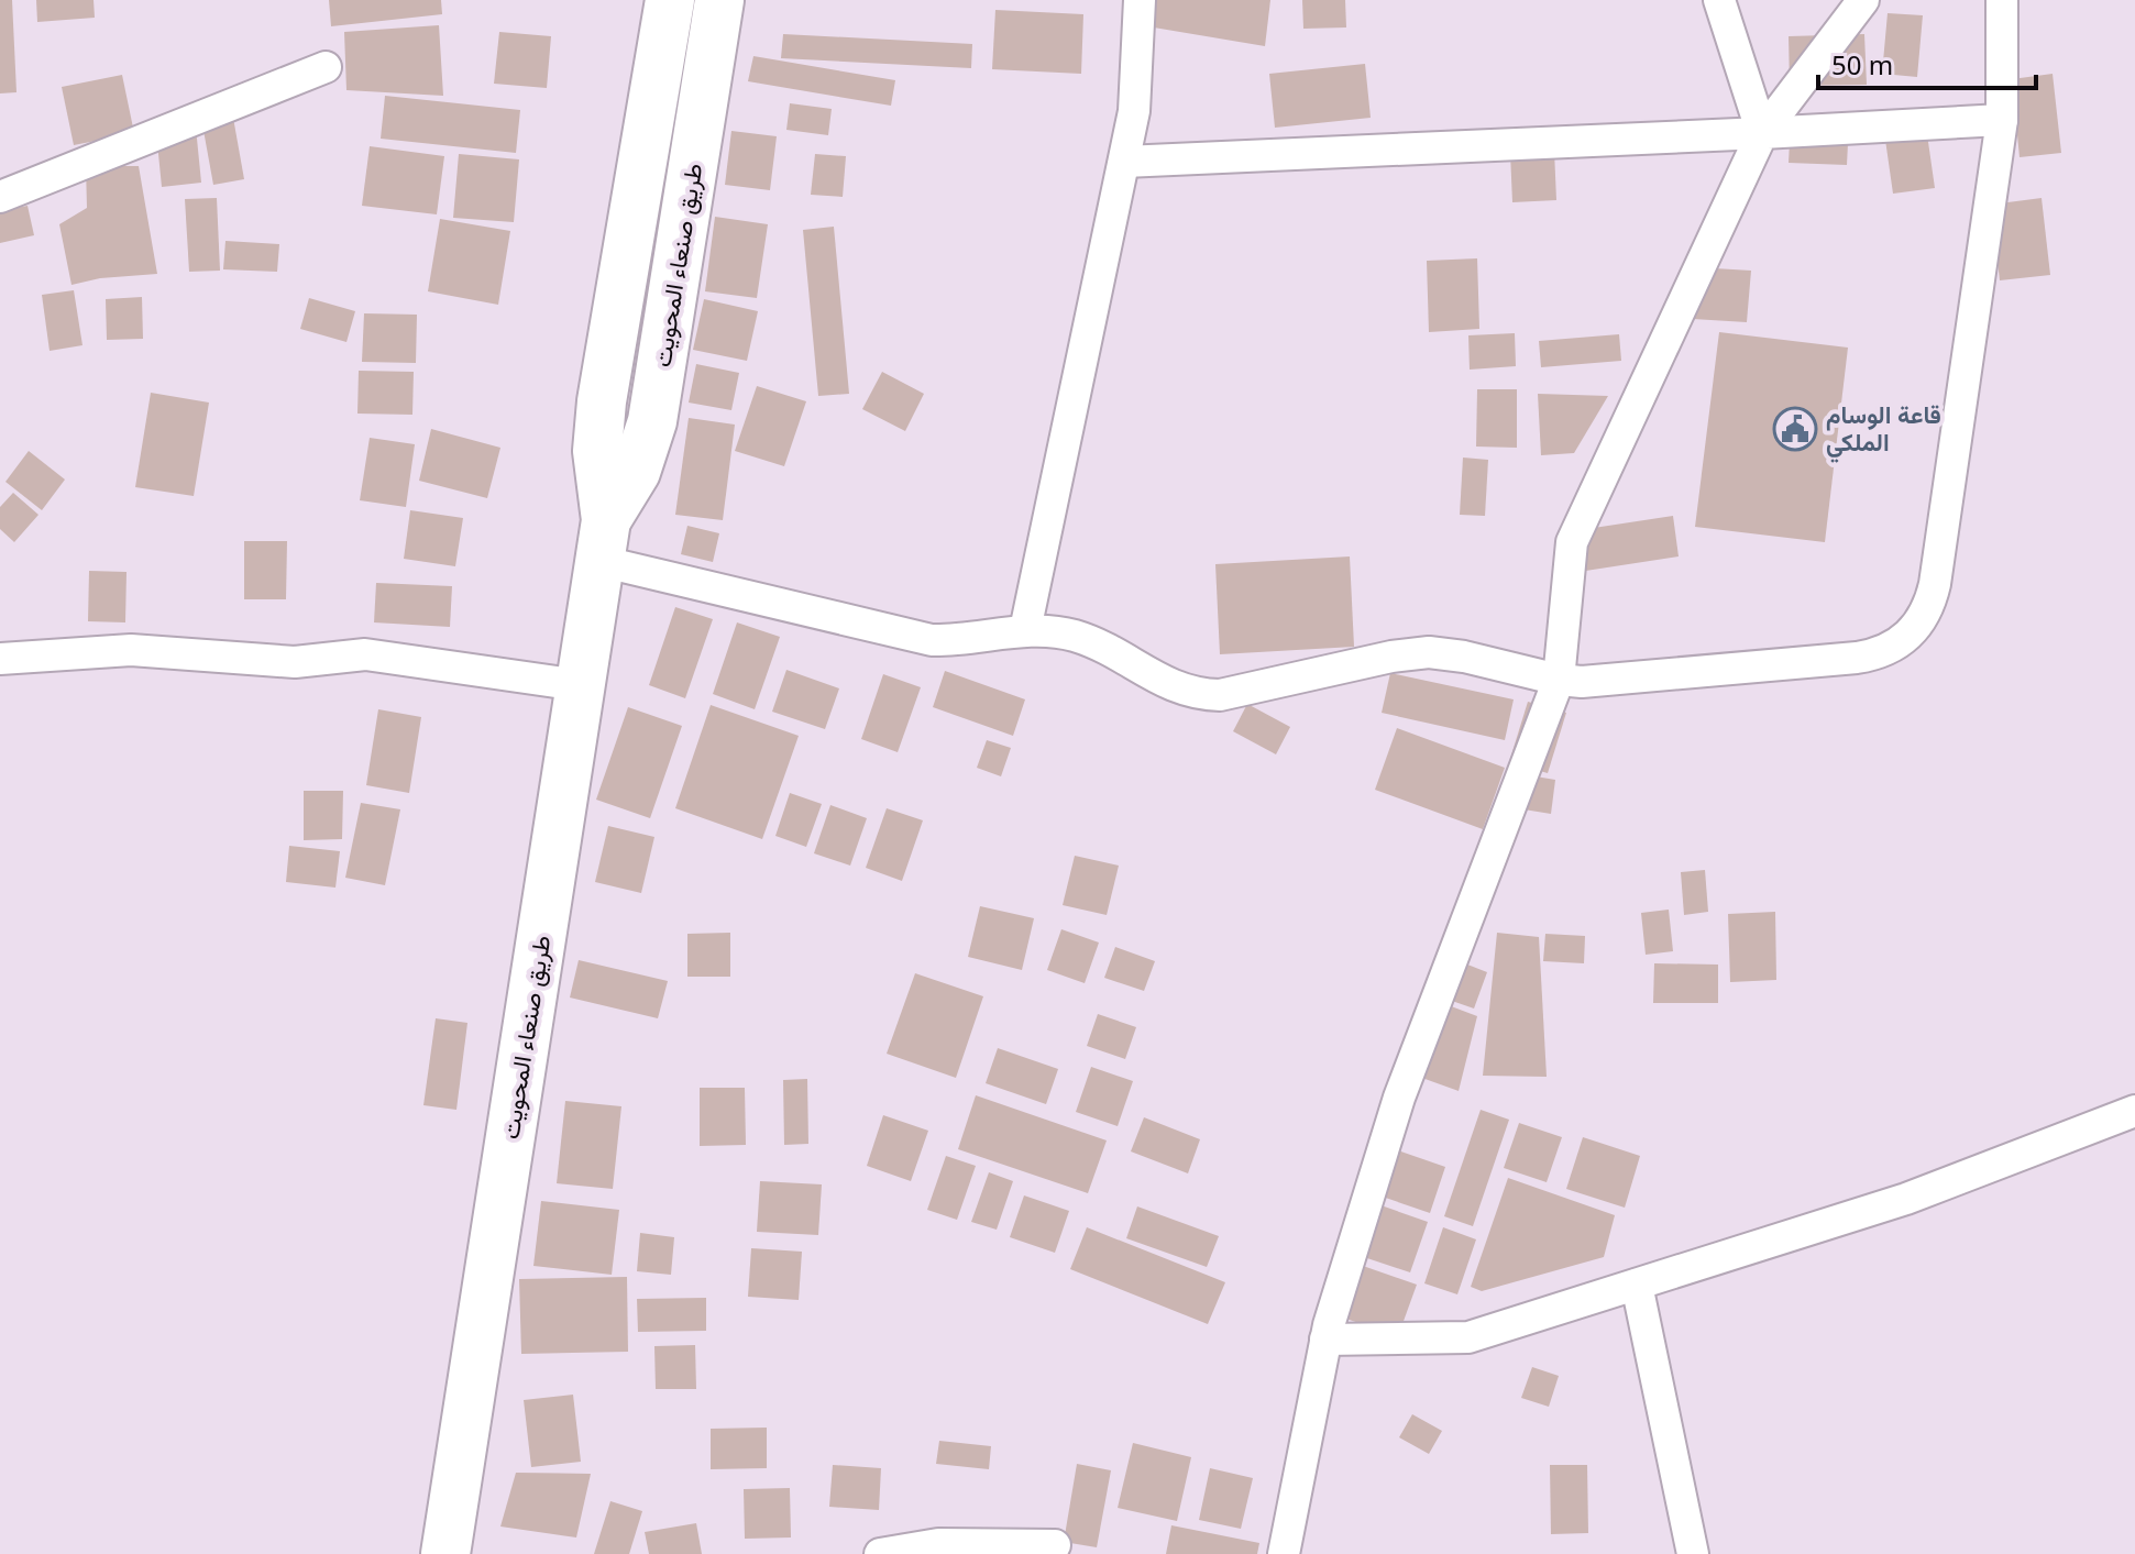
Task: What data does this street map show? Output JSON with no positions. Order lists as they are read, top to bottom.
{
  "streets": {
    "main road": ["طريق صنعاء المحويت"]
  },
  "places": {
    "public building": ["قاعة الوسام الملكي"]
  },
  "scale_bar": "50 m"
}
